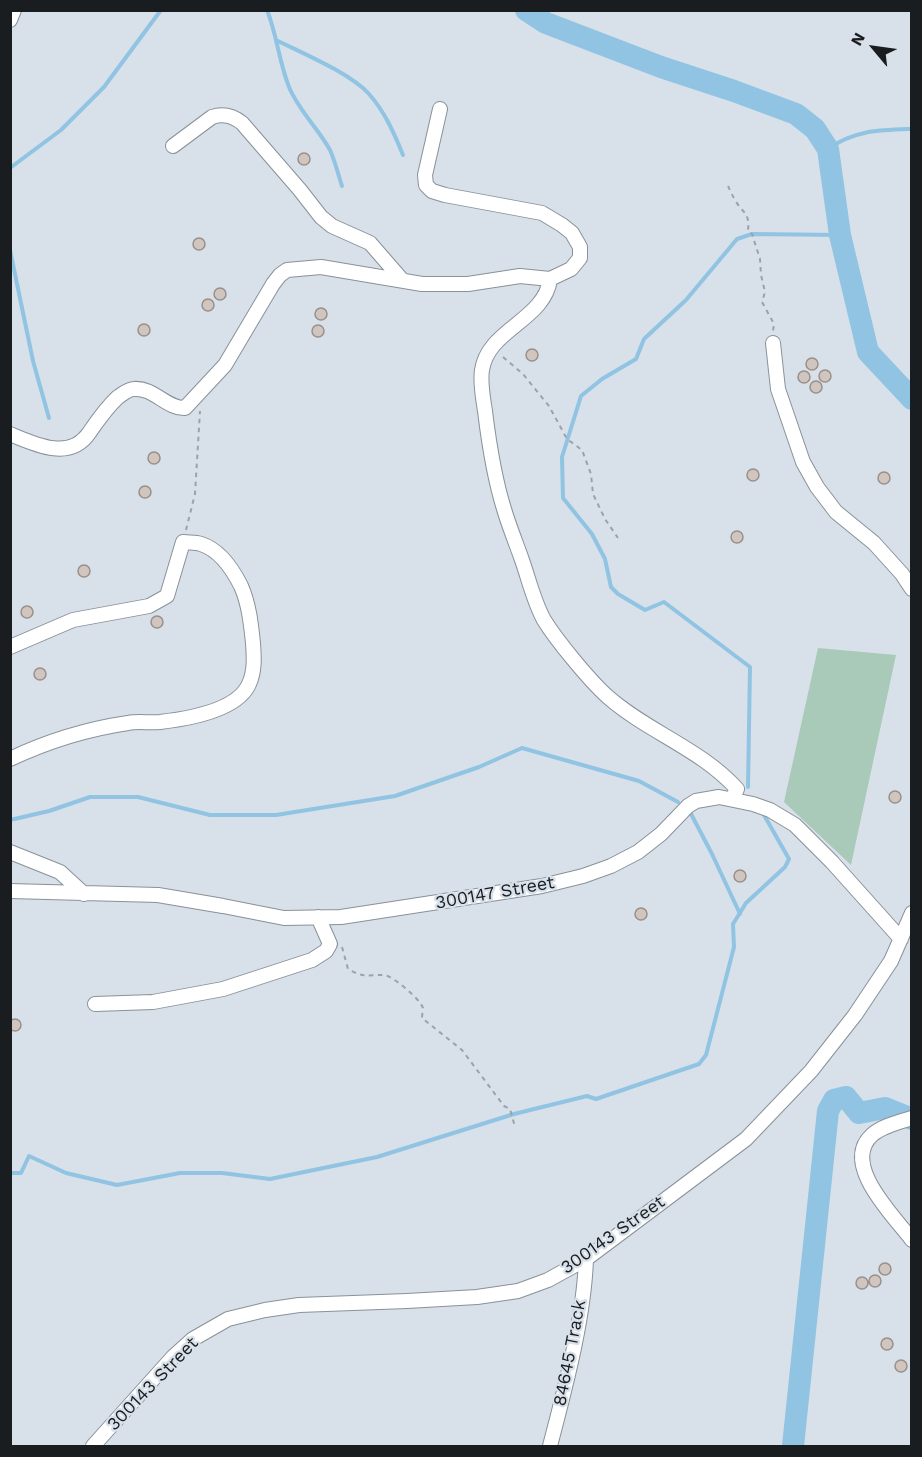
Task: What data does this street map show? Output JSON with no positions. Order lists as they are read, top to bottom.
{
  "streets": {
    "street": ["300147 Street", "300143 Street", "84645 Track"]
  },
  "crossings": [
    ["300147 Street", "300143 Street"],
    ["300143 Street", "84645 Track"]
  ],
  "north": "top left"
}
